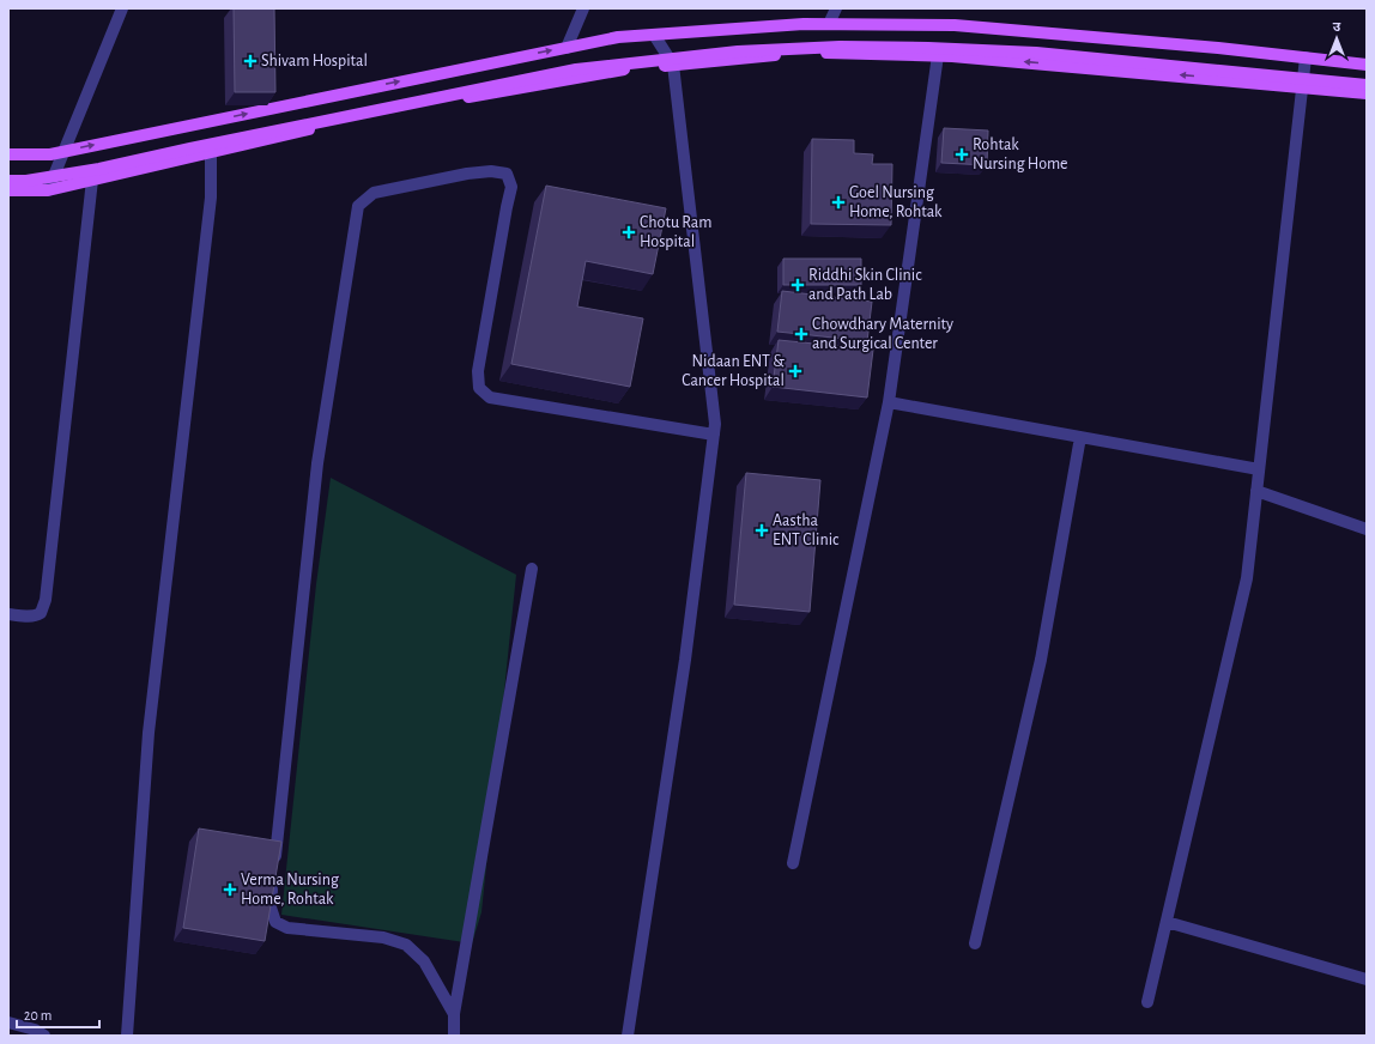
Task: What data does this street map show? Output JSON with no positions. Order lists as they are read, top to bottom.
{
  "places": {
    "health": [
      "Shivam Hospital",
      "Rohtak Nursing Home",
      "Goel Nursing Home, Rohtak",
      "Chotu Ram Hospital",
      "Riddhi Skin Clinic and Path Lab",
      "Chowdhary Maternity and Surgical Center",
      "Nidaan ENT & Cancer Hospital",
      "Aastha ENT Clinic",
      "Verma Nursing Home, Rohtak"
    ]
  },
  "scale_bar": "20 m",
  "north": "top"
}
